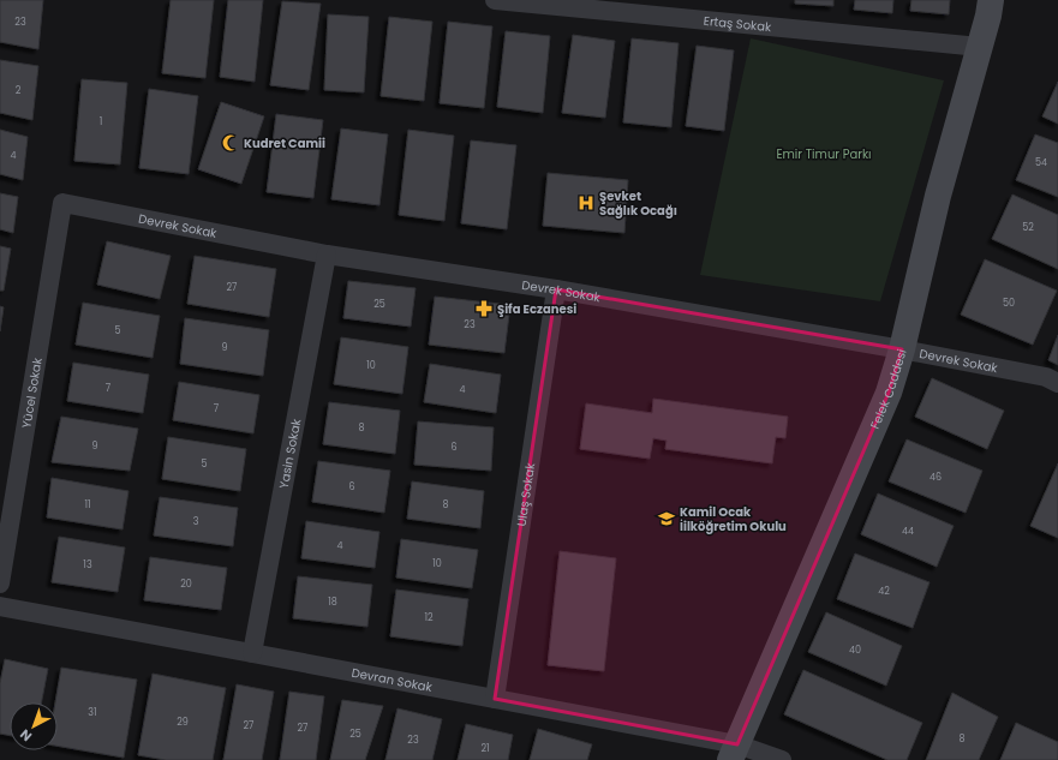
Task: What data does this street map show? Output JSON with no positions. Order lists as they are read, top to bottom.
{
  "streets": {
    "street": [
      "Ertaş Sokak",
      "Devrek Sokak",
      "Felek Caddesi",
      "Yücel Sokak",
      "Yasin Sokak",
      "Ulaş Sokak",
      "Devran Sokak"
    ]
  },
  "crossings": [
    ["Ertaş Sokak", "Felek Caddesi"],
    ["Devrek Sokak", "Felek Caddesi"],
    ["Devrek Sokak", "Yücel Sokak"],
    ["Devrek Sokak", "Yasin Sokak"],
    ["Devrek Sokak", "Ulaş Sokak"],
    ["Felek Caddesi", "Devran Sokak"],
    ["Yasin Sokak", "Devran Sokak"],
    ["Ulaş Sokak", "Devran Sokak"]
  ],
  "parks": ["Emir Timur Parkı"],
  "places": {
    "mosque": ["Kudret Camii"],
    "hospital": ["Şevket Sağlık Ocağı"],
    "pharmacy": ["Şifa Eczanesi"],
    "school or university": ["Kamil Ocak İilköğretim Okulu"]
  },
  "house_numbers": [
    "23",
    "2",
    "1",
    "4",
    "54",
    "52",
    "27",
    "50",
    "25",
    "23",
    "5",
    "9",
    "10",
    "7",
    "4",
    "7",
    "8",
    "9",
    "6",
    "5",
    "46",
    "6",
    "11",
    "8",
    "3",
    "44",
    "4",
    "10",
    "13",
    "20",
    "42",
    "18",
    "12",
    "40",
    "31",
    "29",
    "27",
    "27",
    "25",
    "8",
    "23",
    "21"
  ],
  "north": "bottom left"
}
